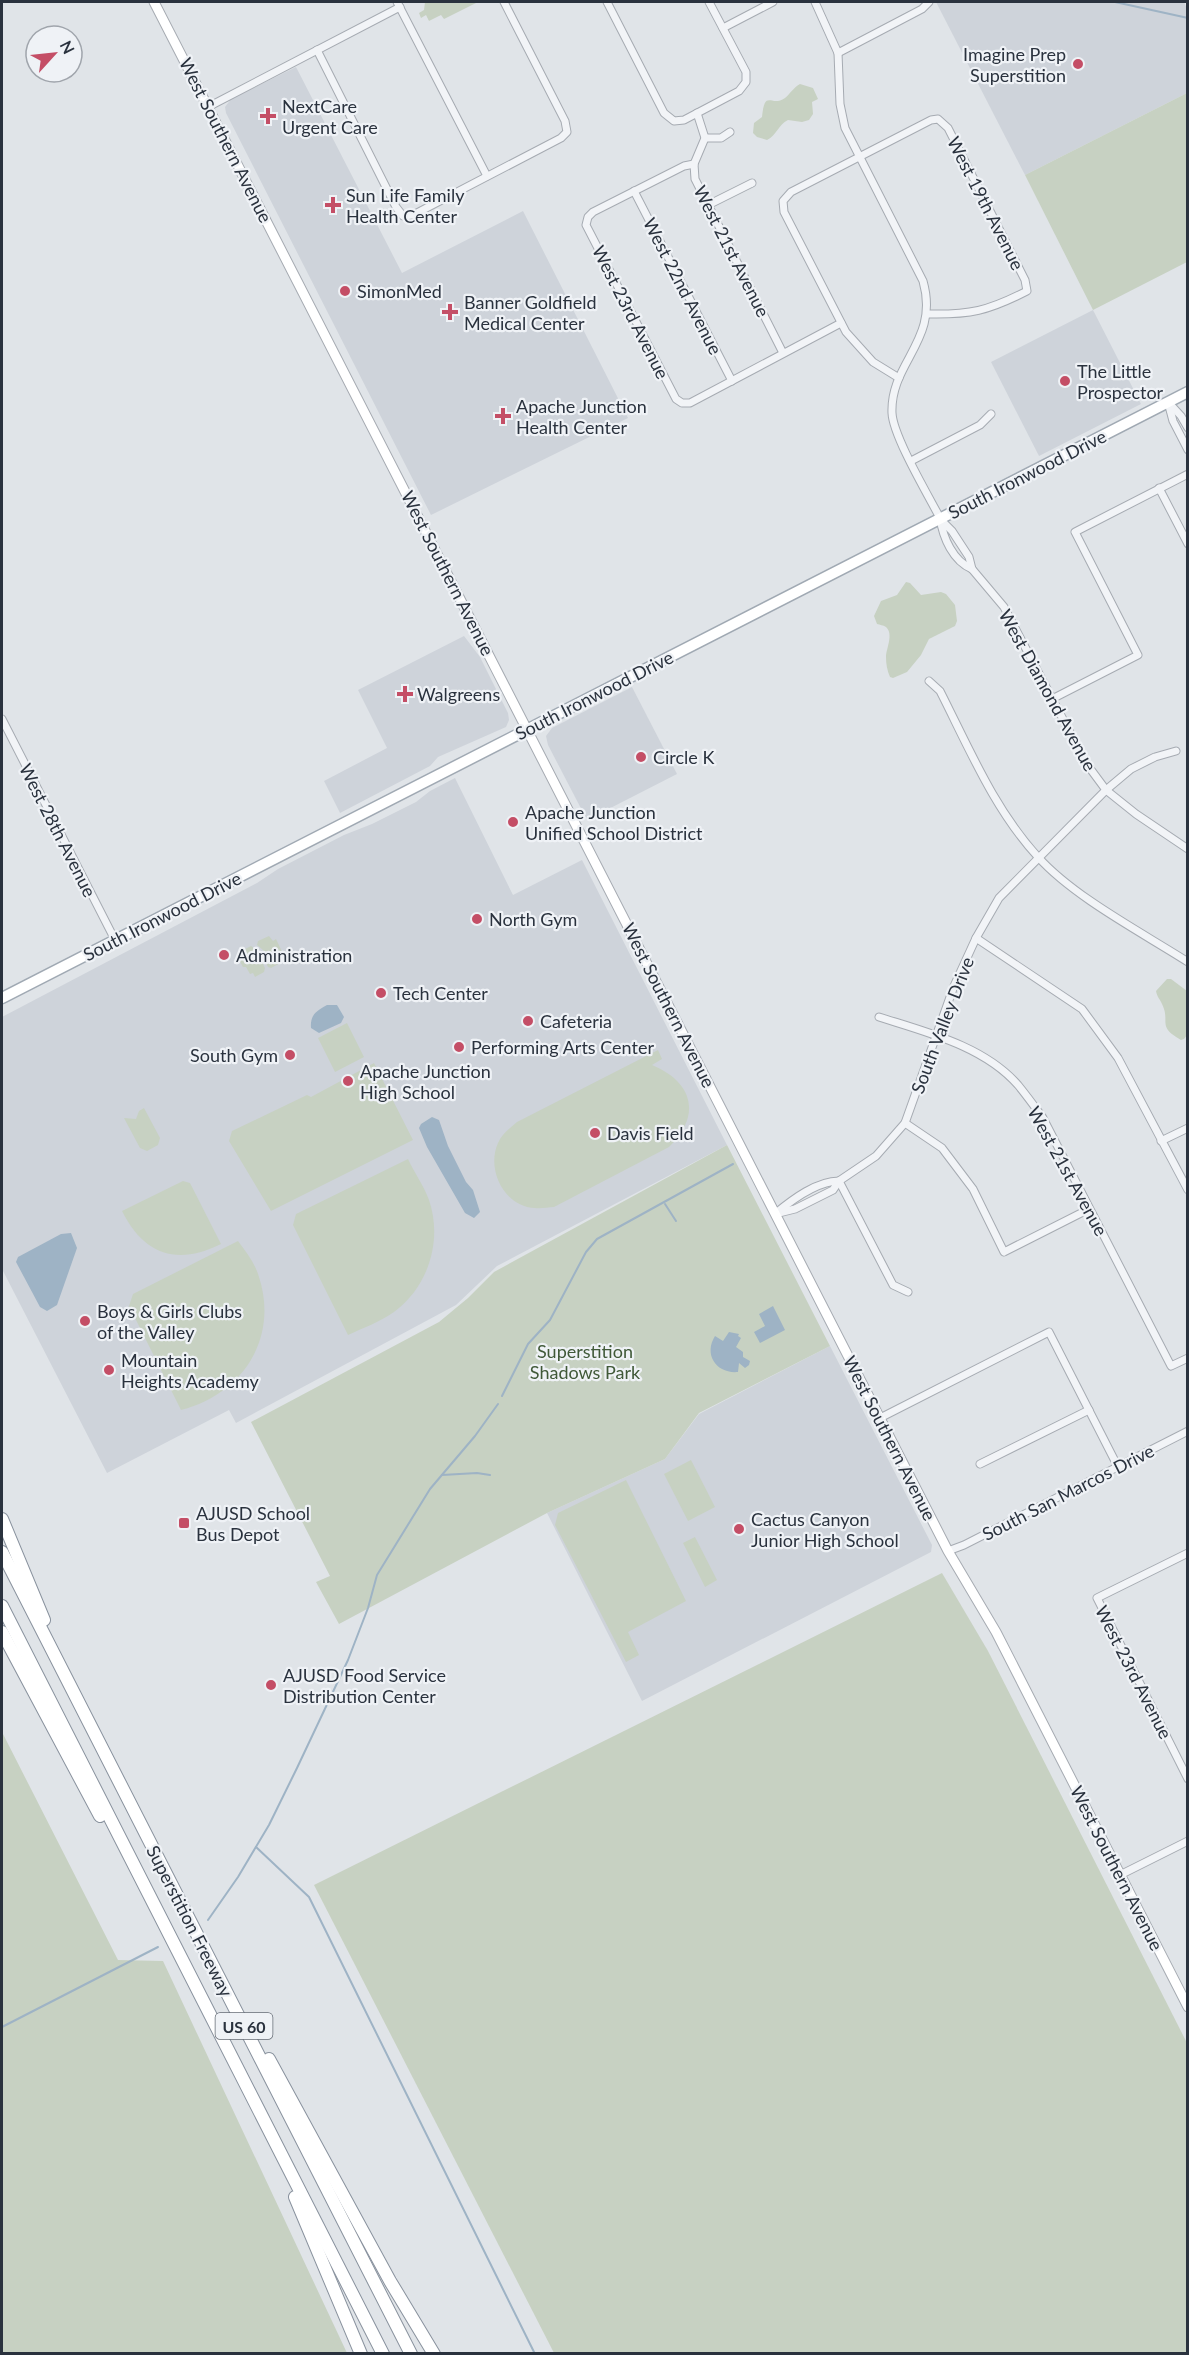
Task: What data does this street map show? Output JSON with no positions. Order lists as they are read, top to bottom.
{
  "streets": {
    "highway": ["Superstition Freeway", "US 60"],
    "main road": ["West Southern Avenue", "South Ironwood Drive"],
    "street": [
      "West 19th Avenue",
      "West 21st Avenue",
      "West 22nd Avenue",
      "West 23rd Avenue",
      "West Diamond Avenue",
      "West 28th Avenue",
      "South Valley Drive",
      "South San Marcos Drive"
    ]
  },
  "crossings": [
    ["West Southern Avenue", "South Ironwood Drive"],
    ["West Southern Avenue", "South Valley Drive"],
    ["West Southern Avenue", "South San Marcos Drive"],
    ["West 19th Avenue", "West Diamond Avenue"],
    ["West 21st Avenue", "South Valley Drive"],
    ["West 22nd Avenue", "West 23rd Avenue"],
    ["South Ironwood Drive", "West Diamond Avenue"],
    ["South Ironwood Drive", "West 28th Avenue"],
    ["West Diamond Avenue", "South Valley Drive"]
  ],
  "parks": ["Superstition Shadows Park"],
  "places": {
    "other": [
      "Imagine Prep Superstition",
      "SimonMed",
      "The Little Prospector",
      "Circle K",
      "Apache Junction Unified School District",
      "North Gym",
      "Administration",
      "Tech Center",
      "Cafeteria",
      "Performing Arts Center",
      "South Gym",
      "Apache Junction High School",
      "Davis Field",
      "Boys & Girls Clubs of the Valley",
      "Mountain Heights Academy",
      "Cactus Canyon Junior High School",
      "AJUSD Food Service Distribution Center"
    ],
    "health": [
      "NextCare Urgent Care",
      "Sun Life Family Health Center",
      "Banner Goldfield Medical Center",
      "Apache Junction Health Center",
      "Walgreens"
    ],
    "transit": ["AJUSD School Bus Depot"]
  },
  "north": "top right"
}
